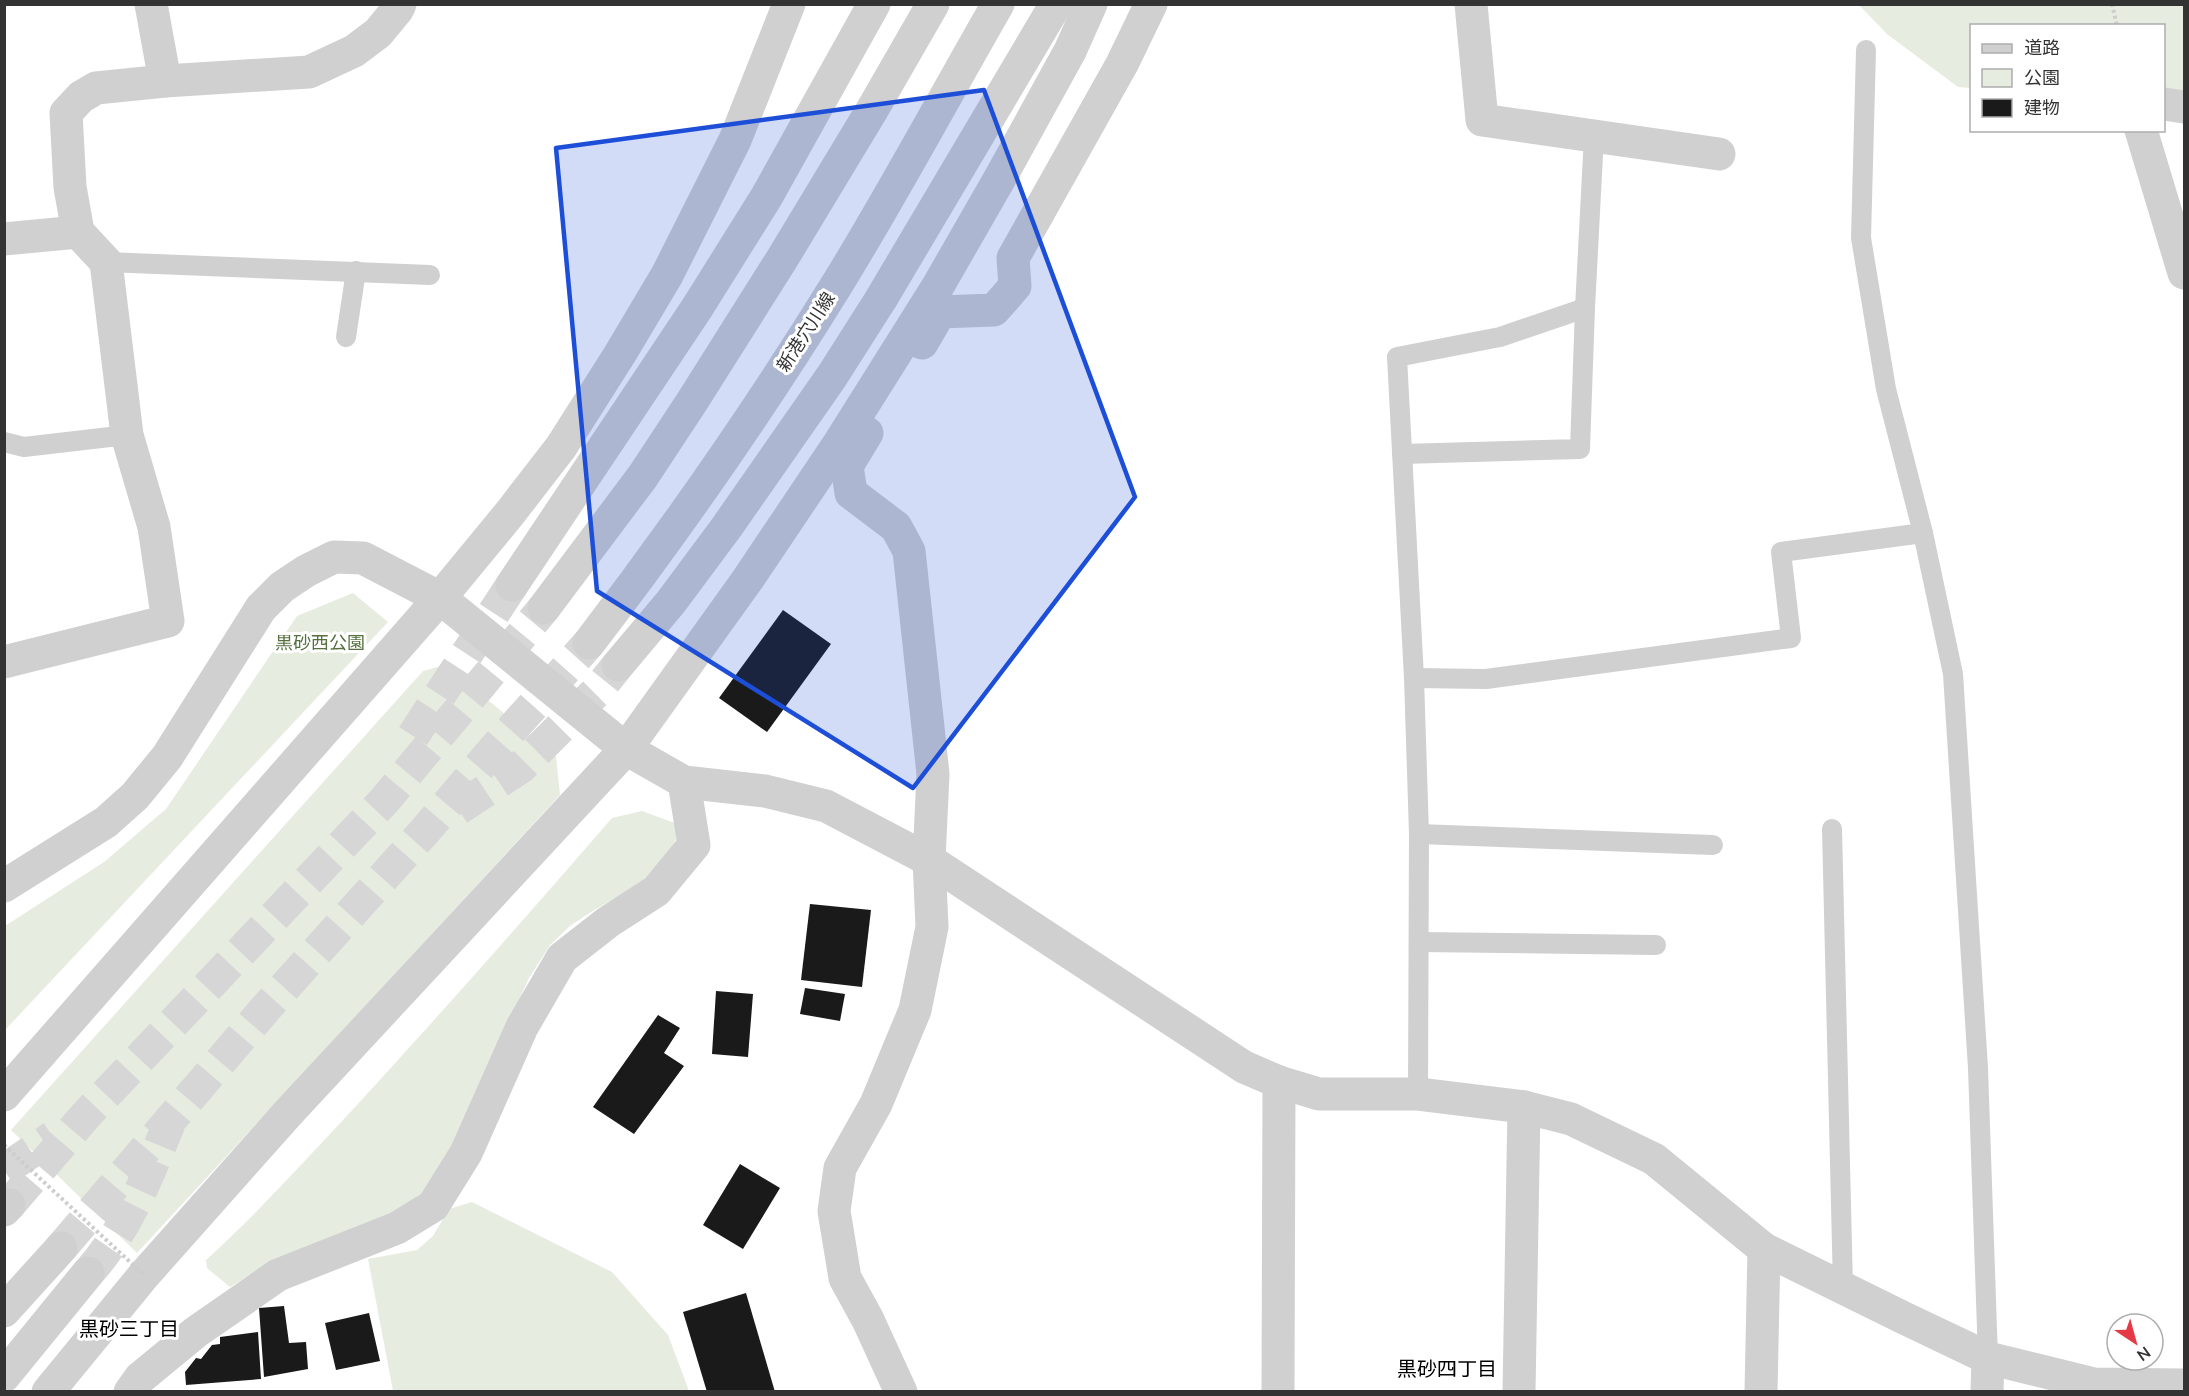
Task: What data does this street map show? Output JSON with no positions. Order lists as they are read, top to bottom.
{
  "streets": {
    "street": ["新港穴川線"]
  },
  "districts": ["黒砂三丁目", "黒砂四丁目"],
  "parks": ["黒砂西公園"],
  "legend": ["道路", "公園", "建物"],
  "north": "bottom right"
}
